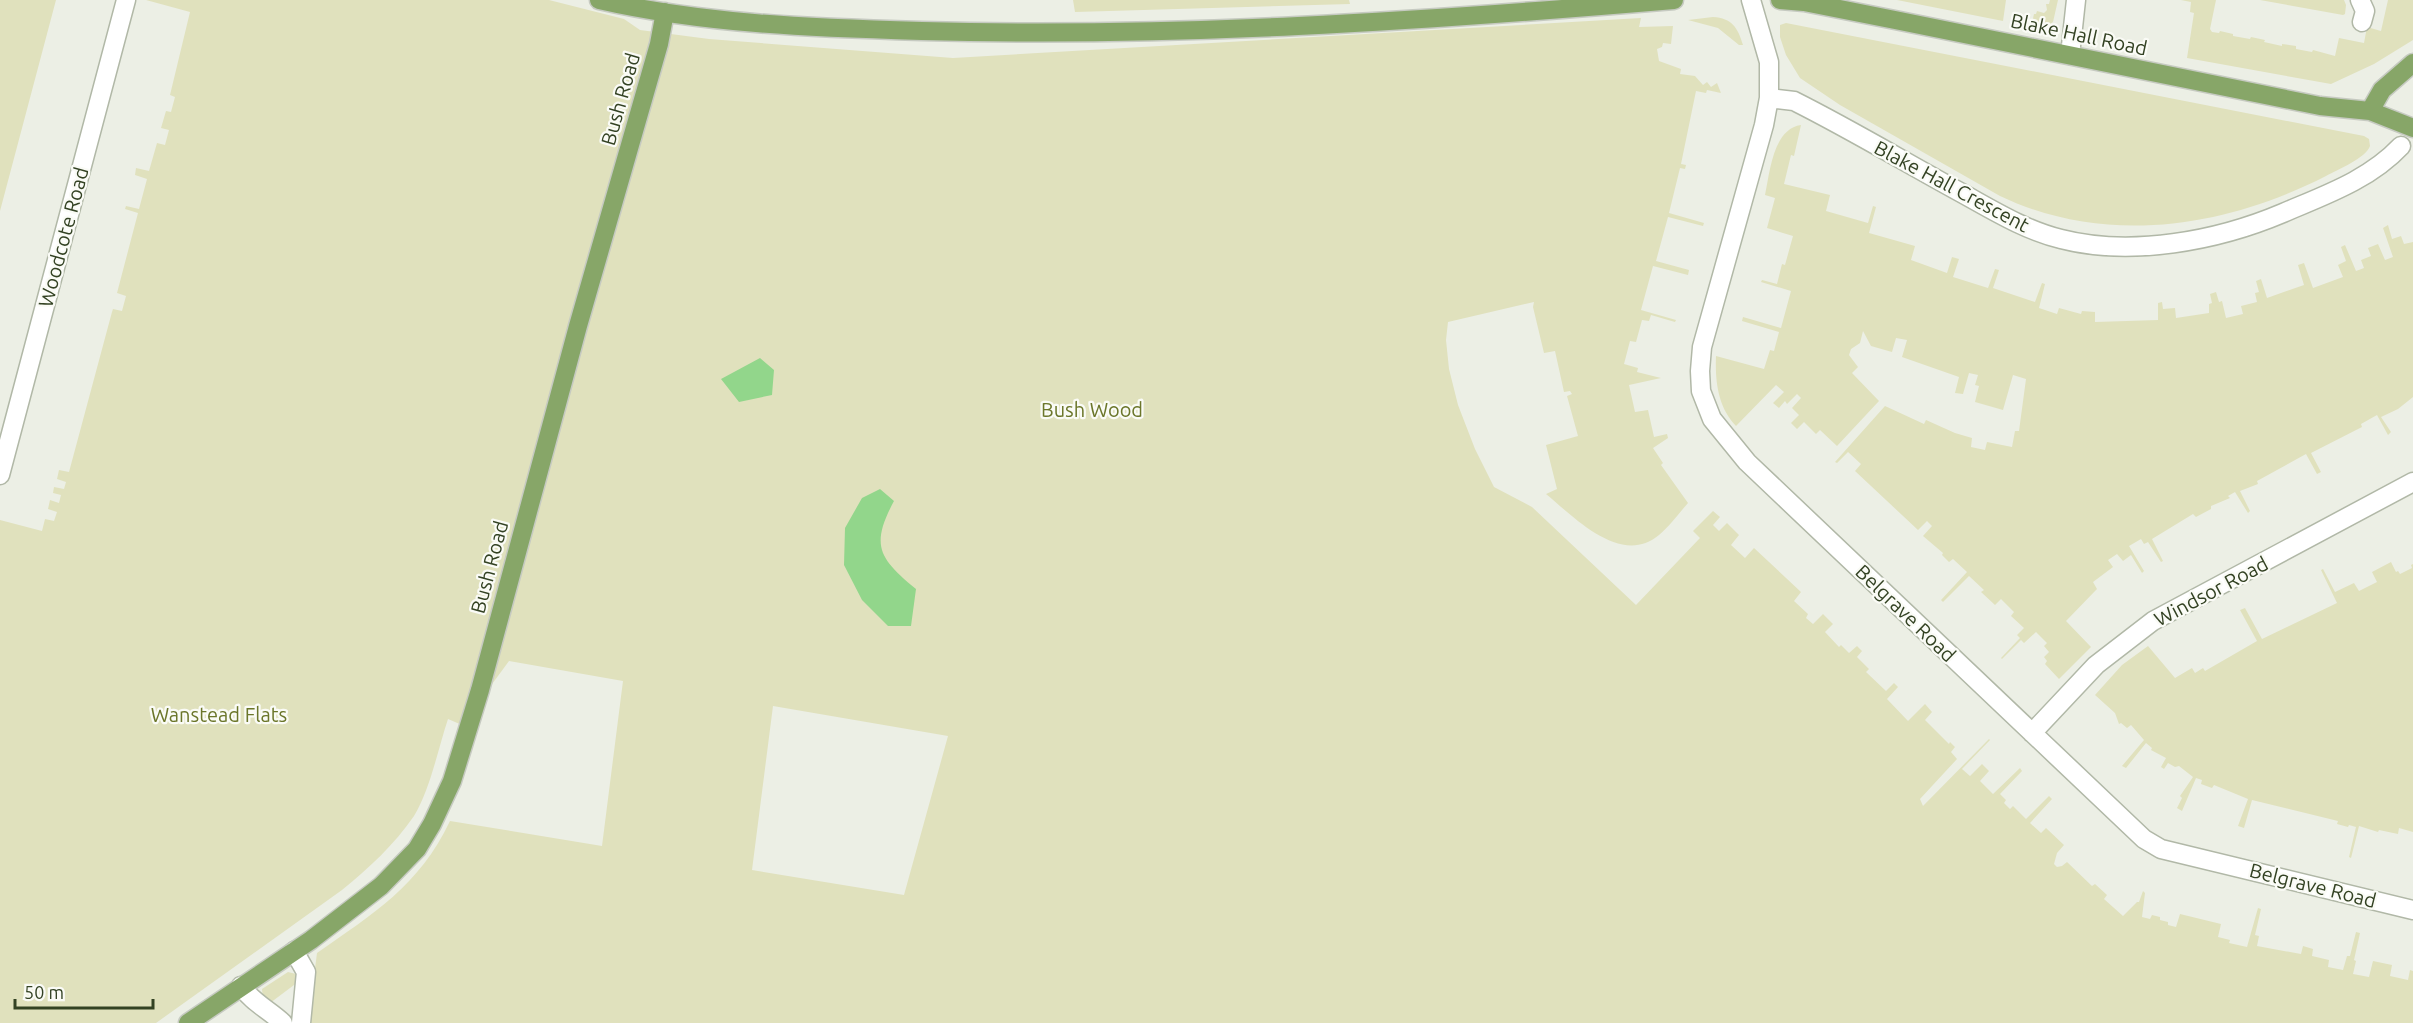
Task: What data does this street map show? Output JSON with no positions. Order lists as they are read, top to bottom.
{
  "streets": {
    "main road": ["Blake Hall Road", "Bush Road"],
    "street": [
      "Blake Hall Crescent",
      "Woodcote Road",
      "Windsor Road",
      "Belgrave Road"
    ]
  },
  "crossings": [
    ["Blake Hall Crescent", "Belgrave Road"],
    ["Windsor Road", "Belgrave Road"]
  ],
  "parks": ["Bush Wood", "Wanstead Flats"],
  "scale_bar": "50 m"
}
